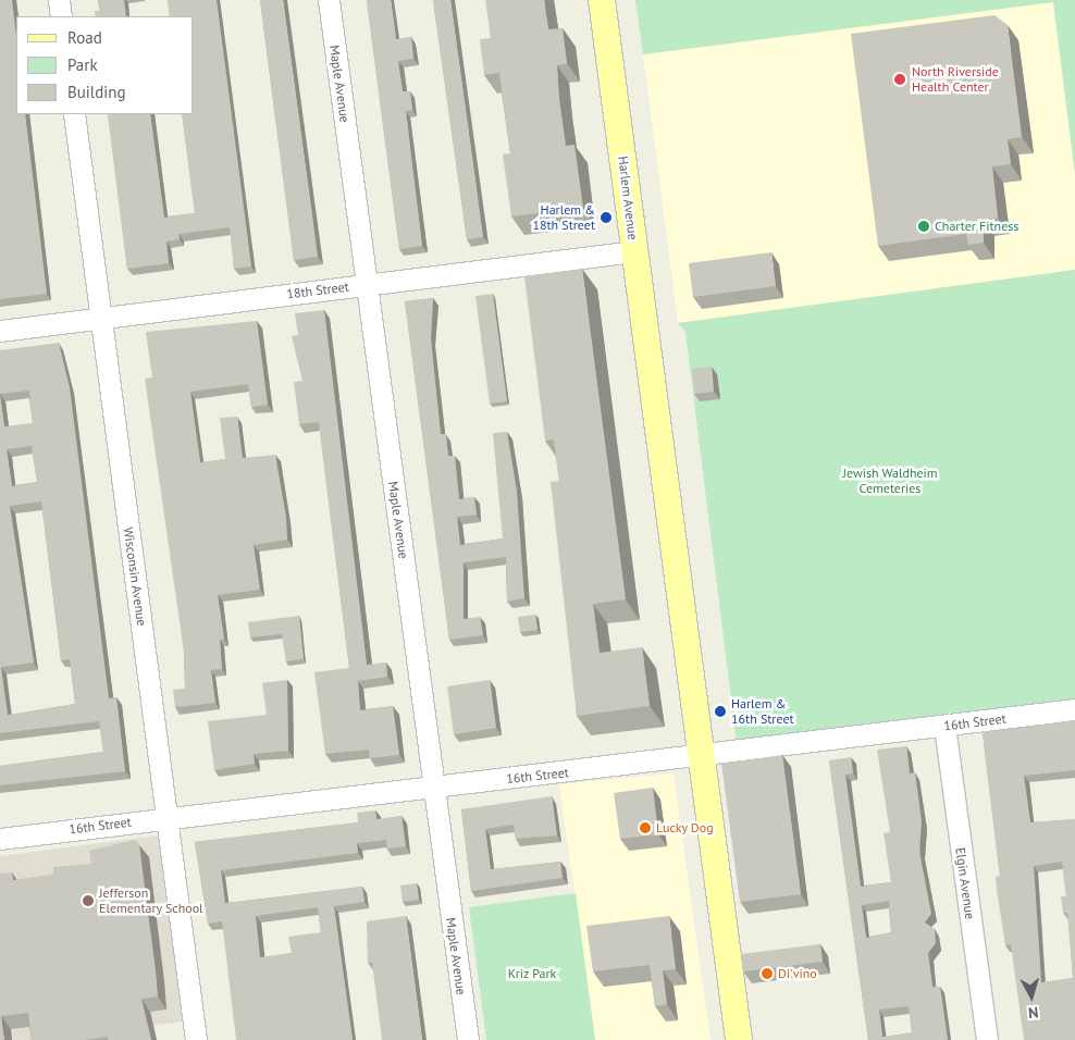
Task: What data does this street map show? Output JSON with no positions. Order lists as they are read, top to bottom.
{
  "streets": {
    "main road": ["Harlem Avenue"],
    "street": [
      "Maple Avenue",
      "18th Street",
      "Wisconsin Avenue",
      "16th Street",
      "Elgin Avenue"
    ]
  },
  "crossings": [
    ["Maple Avenue", "18th Street"],
    ["Maple Avenue", "16th Street"],
    ["Harlem Avenue", "18th Street"],
    ["Harlem Avenue", "16th Street"],
    ["18th Street", "Wisconsin Avenue"],
    ["Wisconsin Avenue", "16th Street"],
    ["16th Street", "Elgin Avenue"]
  ],
  "parks": ["Jewish Waldheim Cemeteries", "Kriz Park"],
  "places": [
    "North Riverside Health Center",
    "Harlem & 18th Street",
    "Charter Fitness",
    "Harlem & 16th Street",
    "Lucky Dog",
    "Jefferson Elementary School",
    "Di’vino"
  ],
  "legend": ["Road", "Park", "Building"],
  "north": "bottom"
}
